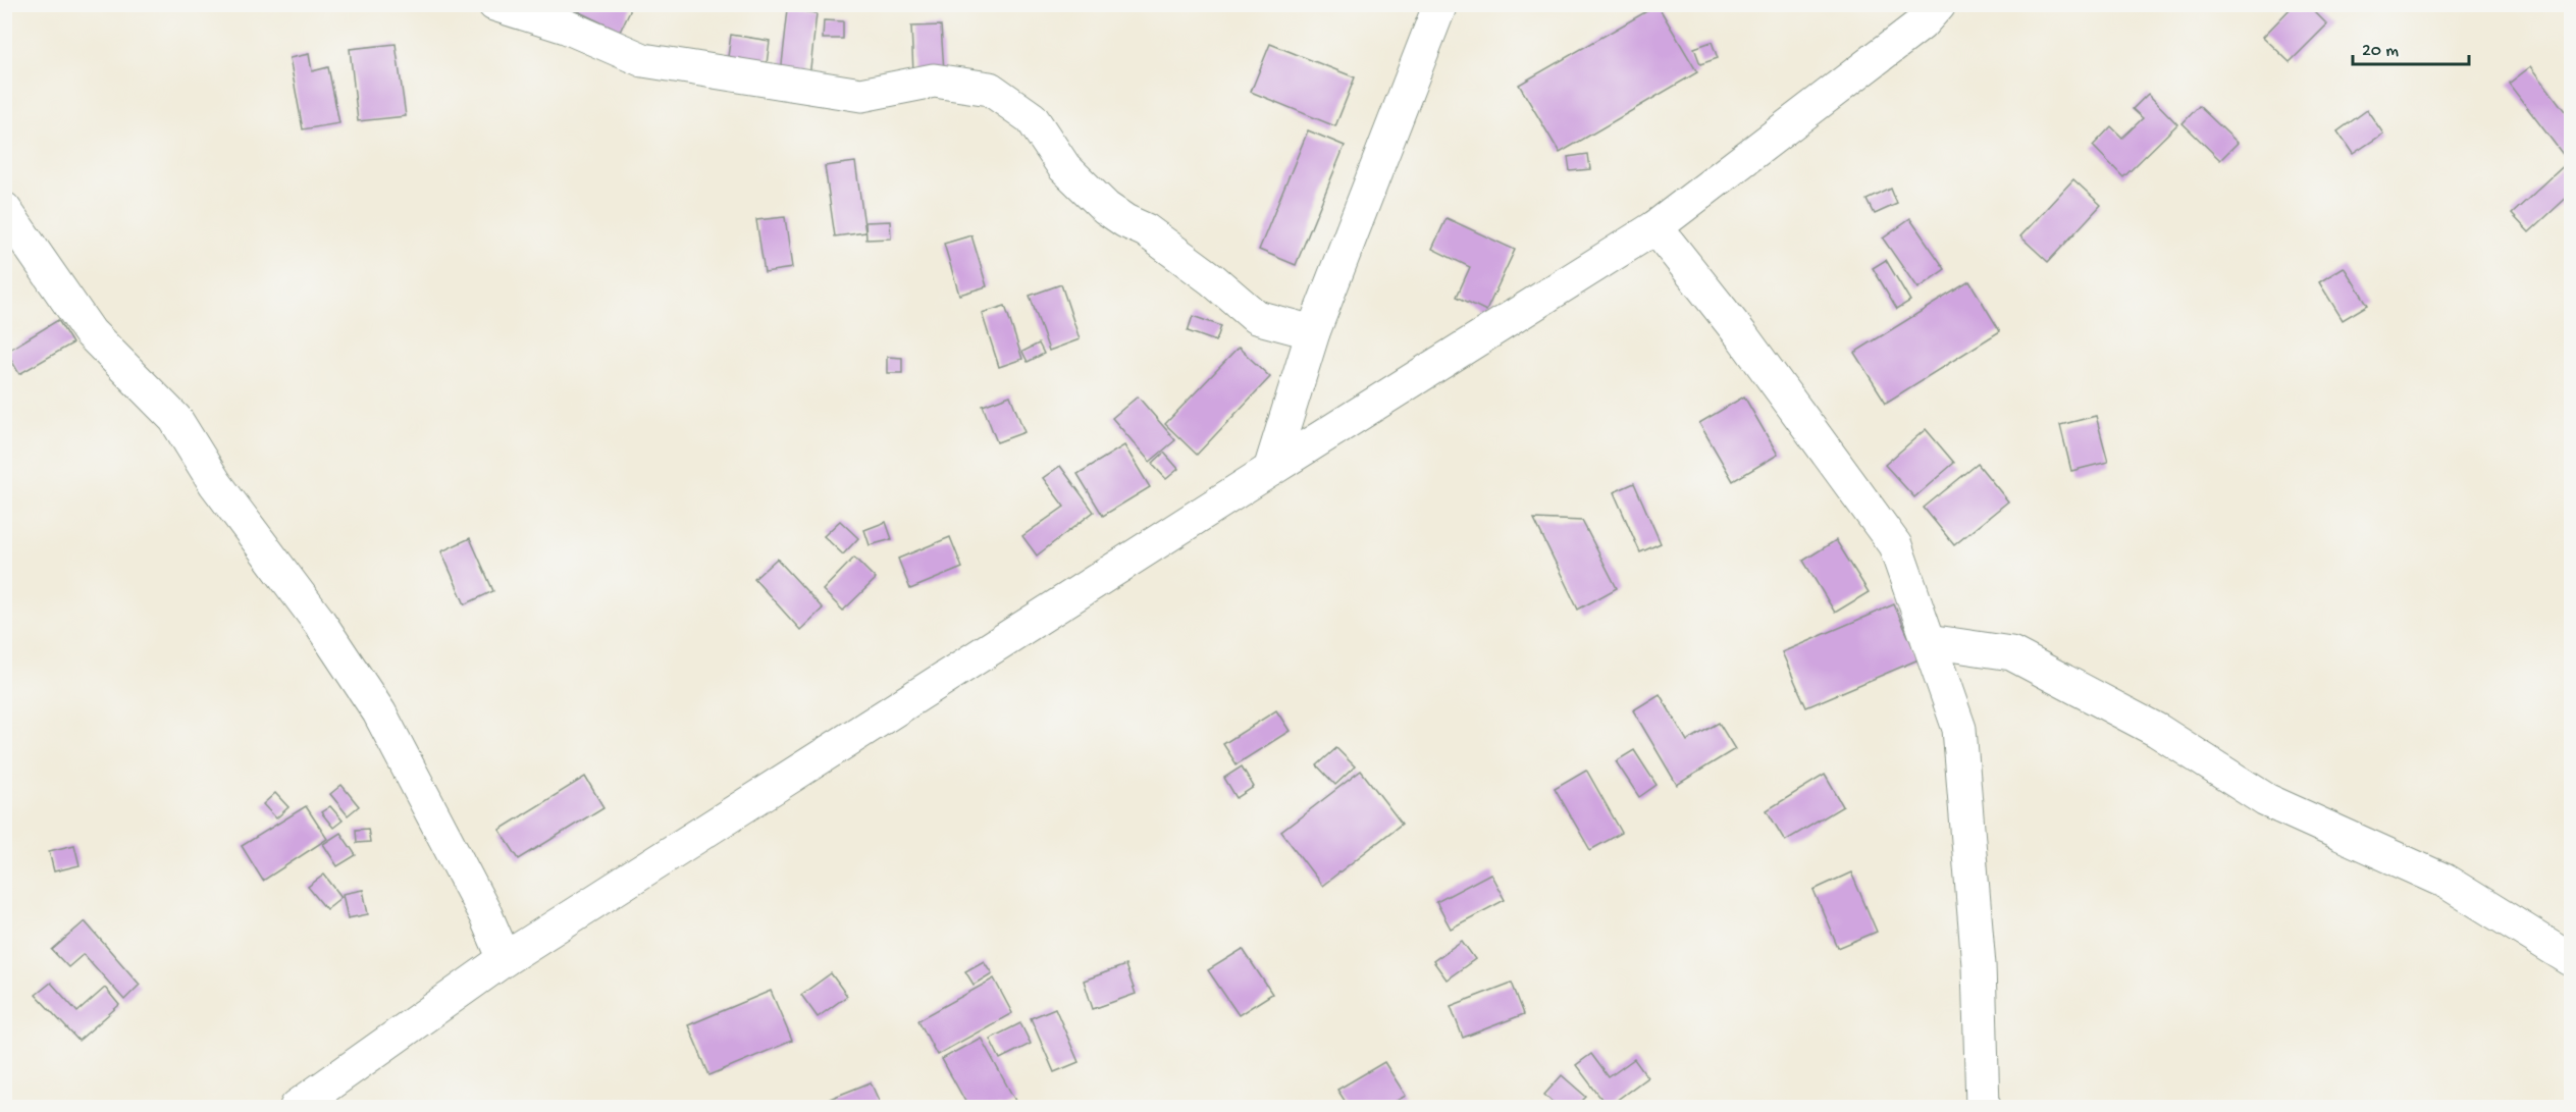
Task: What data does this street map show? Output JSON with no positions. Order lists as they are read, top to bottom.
{
  "scale_bar": "20 m"
}
